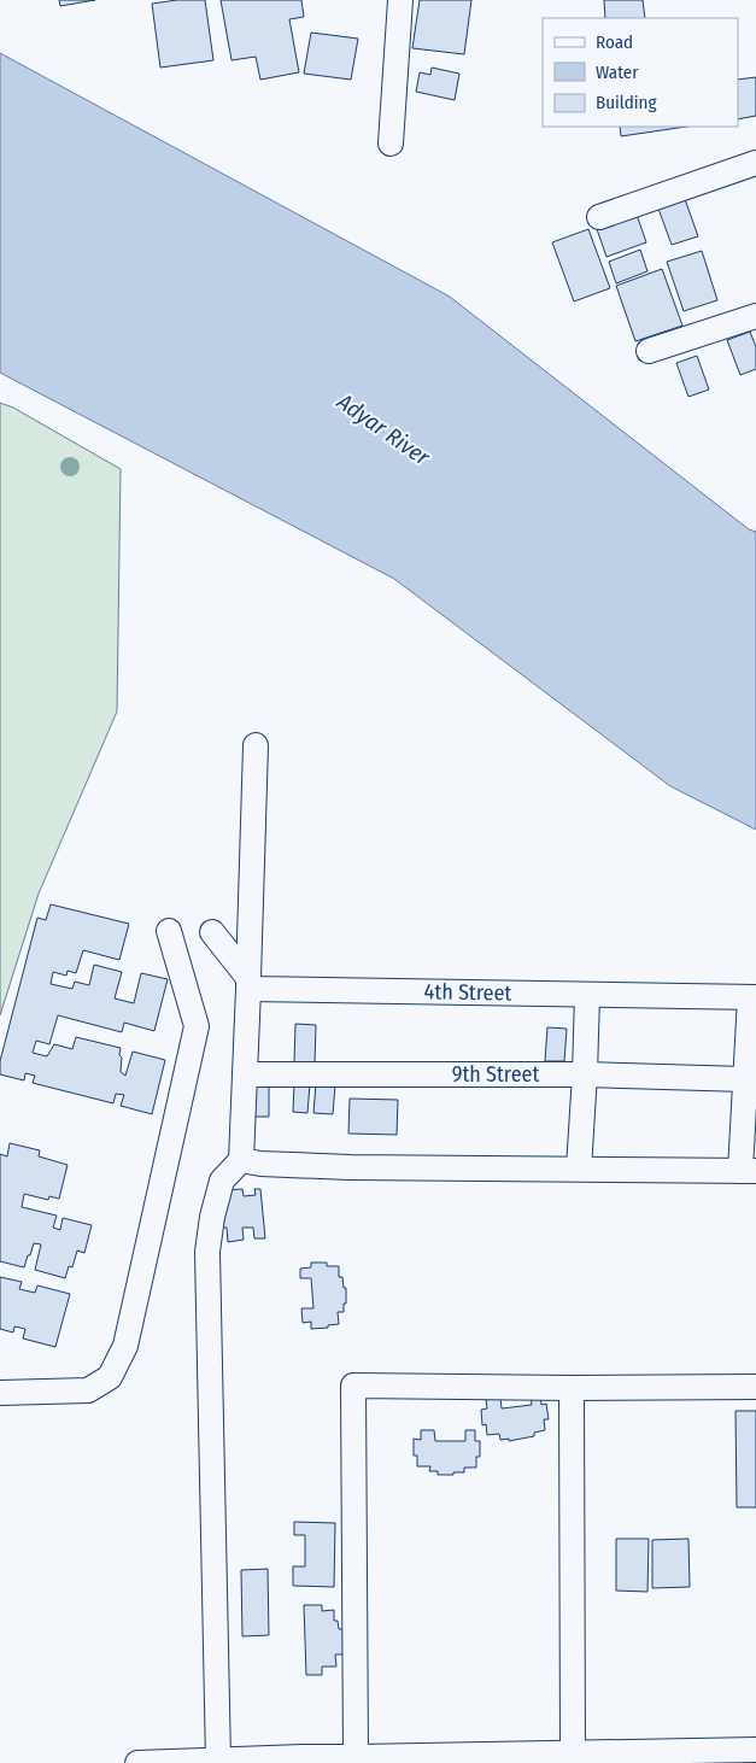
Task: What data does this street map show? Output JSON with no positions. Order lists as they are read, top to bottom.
{
  "streets": {
    "street": ["4th Street", "9th Street"]
  },
  "water": ["Adyar River"],
  "legend": ["Road", "Water", "Building"]
}
